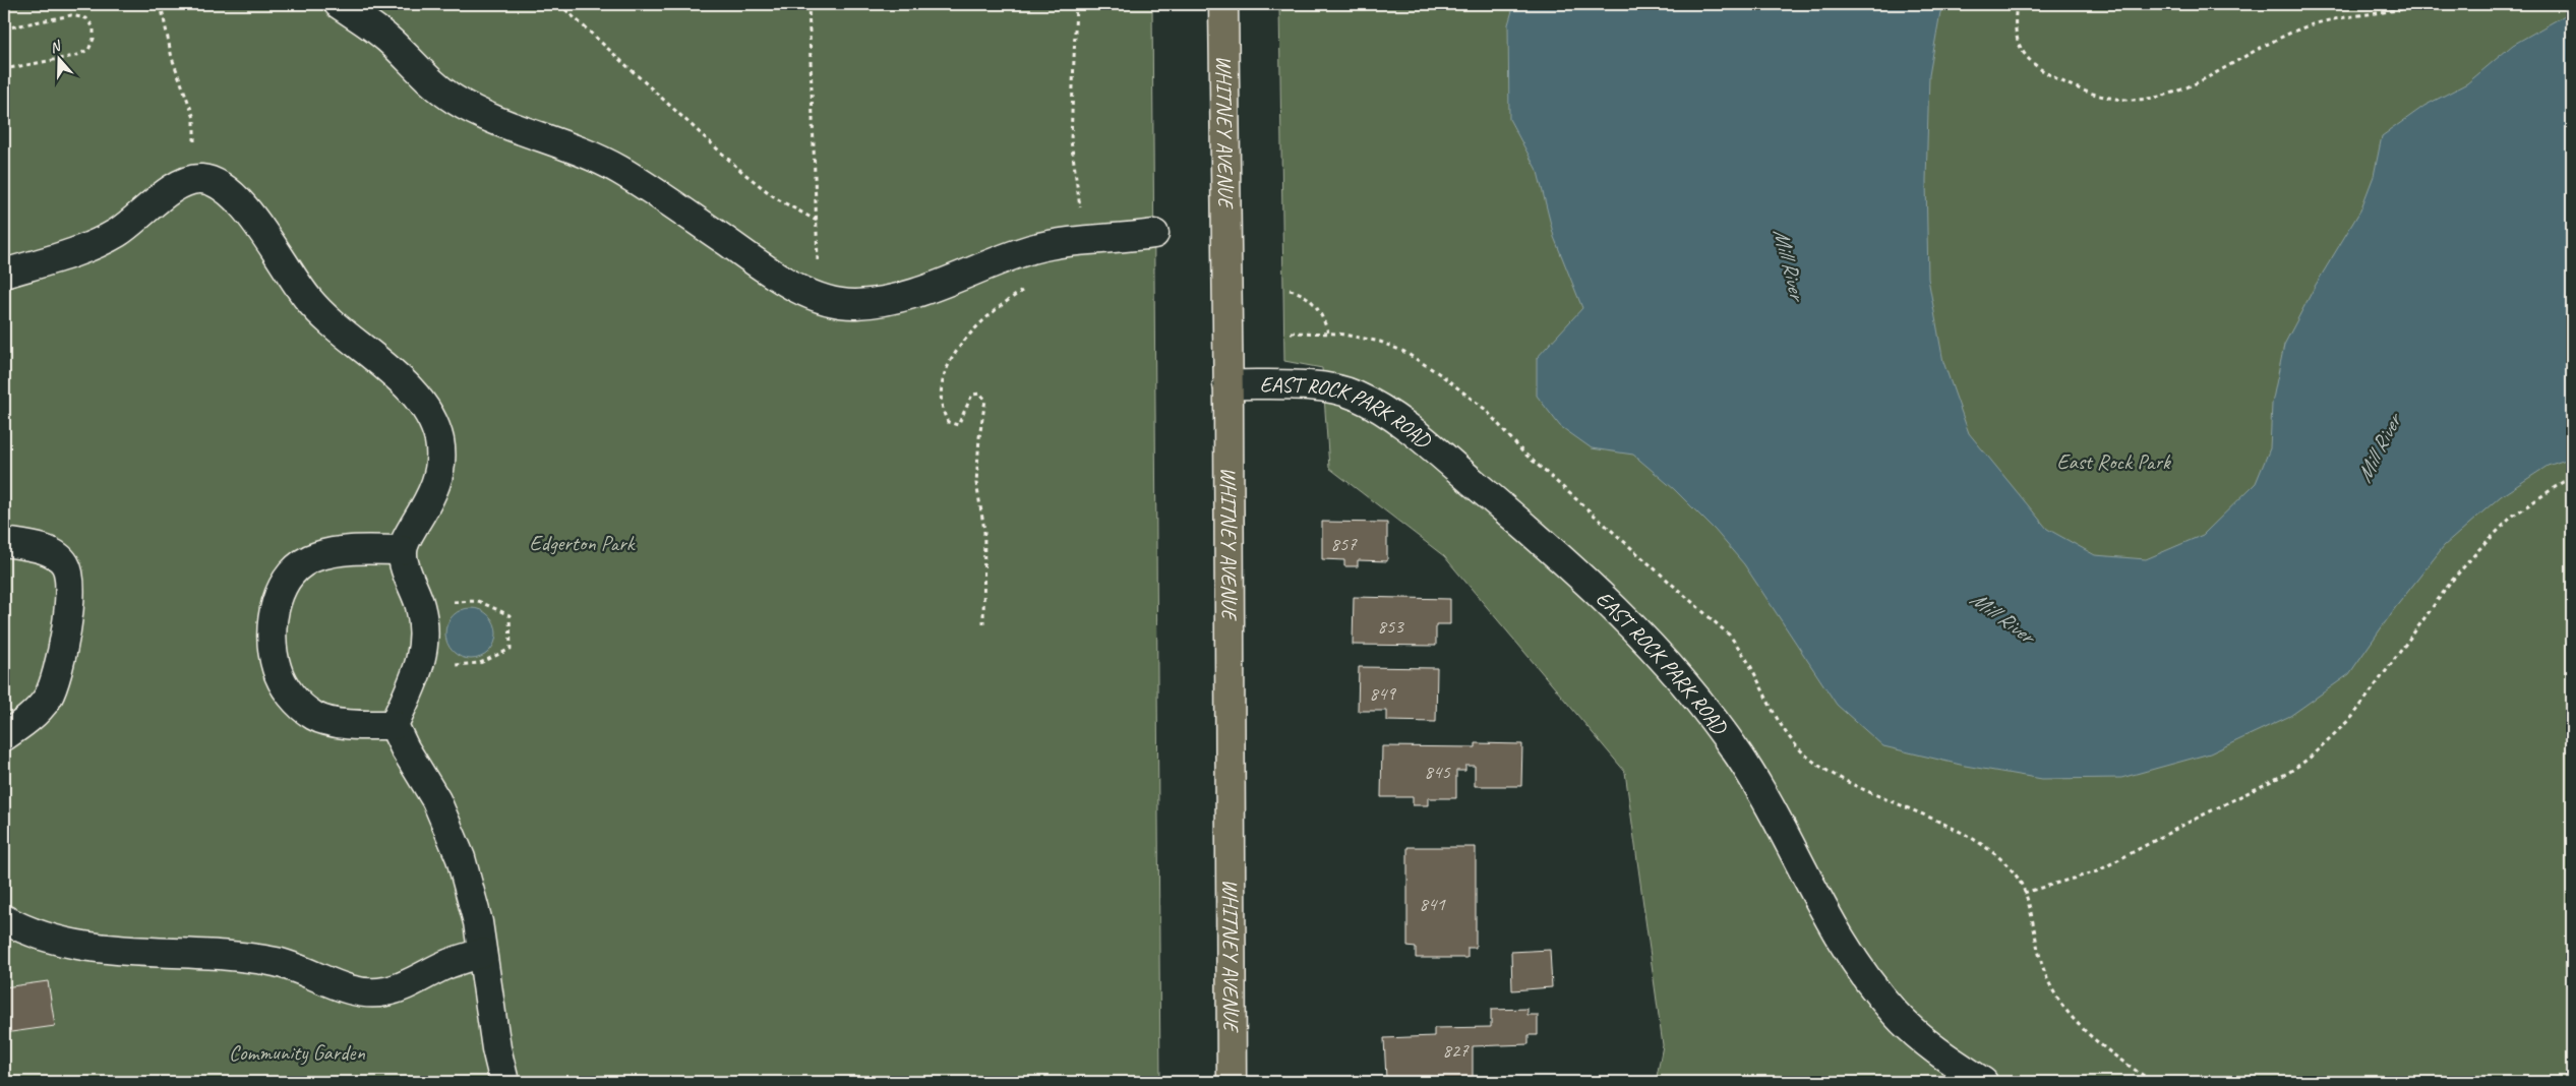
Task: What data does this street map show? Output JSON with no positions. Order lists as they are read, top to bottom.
{
  "streets": {
    "main road": ["WHITNEY AVENUE"],
    "street": ["EAST ROCK PARK ROAD"]
  },
  "crossings": [
    ["WHITNEY AVENUE", "EAST ROCK PARK ROAD"]
  ],
  "water": ["Mill River"],
  "parks": ["East Rock Park", "Edgerton Park", "Community Garden"],
  "house_numbers": [
    "857",
    "853",
    "849",
    "845",
    "841",
    "827"
  ],
  "north": "top"
}
